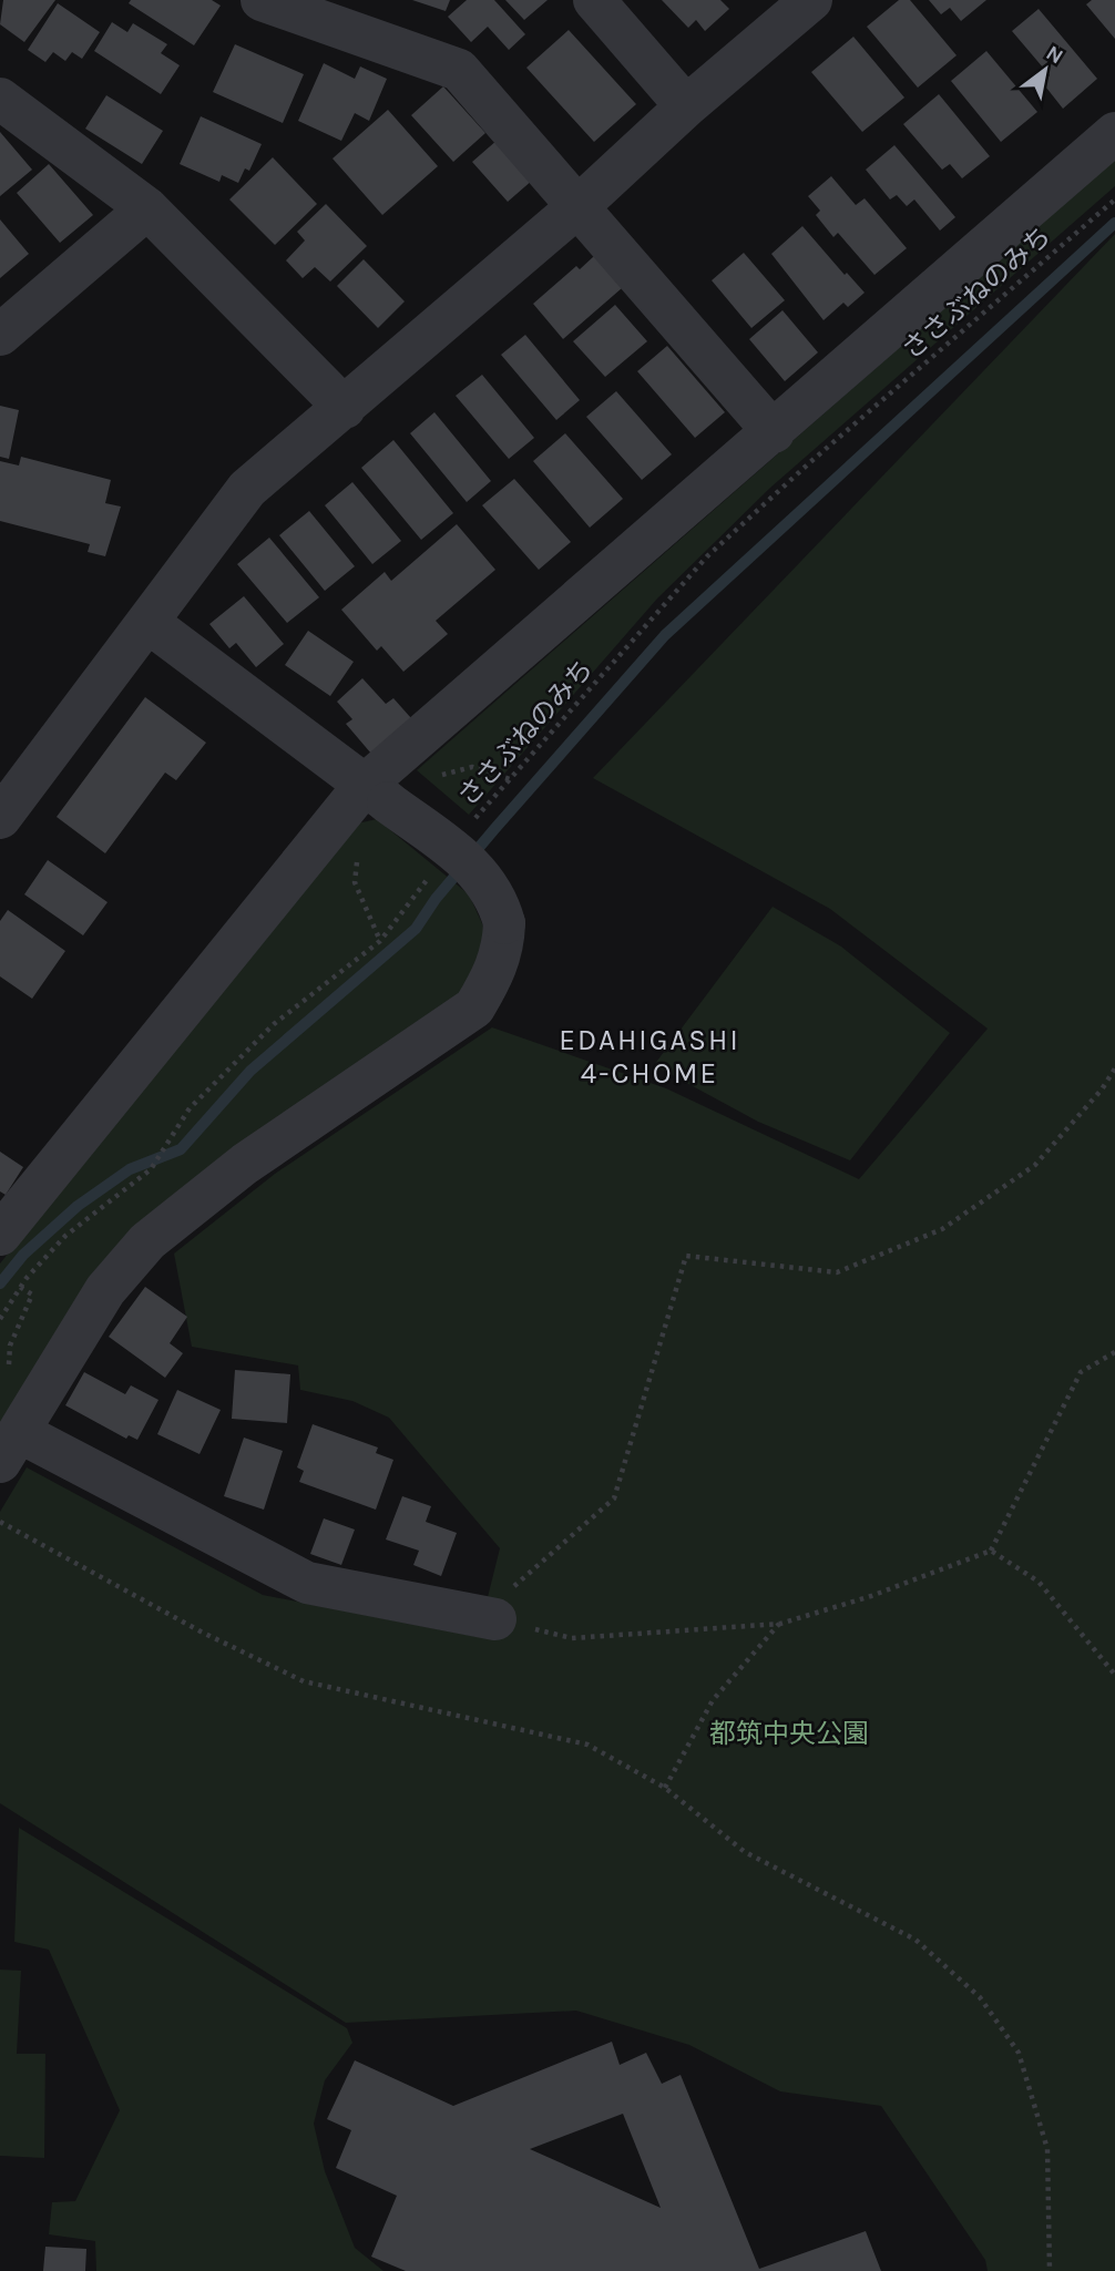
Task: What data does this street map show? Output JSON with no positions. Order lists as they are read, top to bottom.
{
  "streets": {
    "path": ["ささぶねのみち"]
  },
  "districts": ["EDAHIGASHI 4-CHOME"],
  "parks": ["都筑中央公園"],
  "north": "top right"
}
